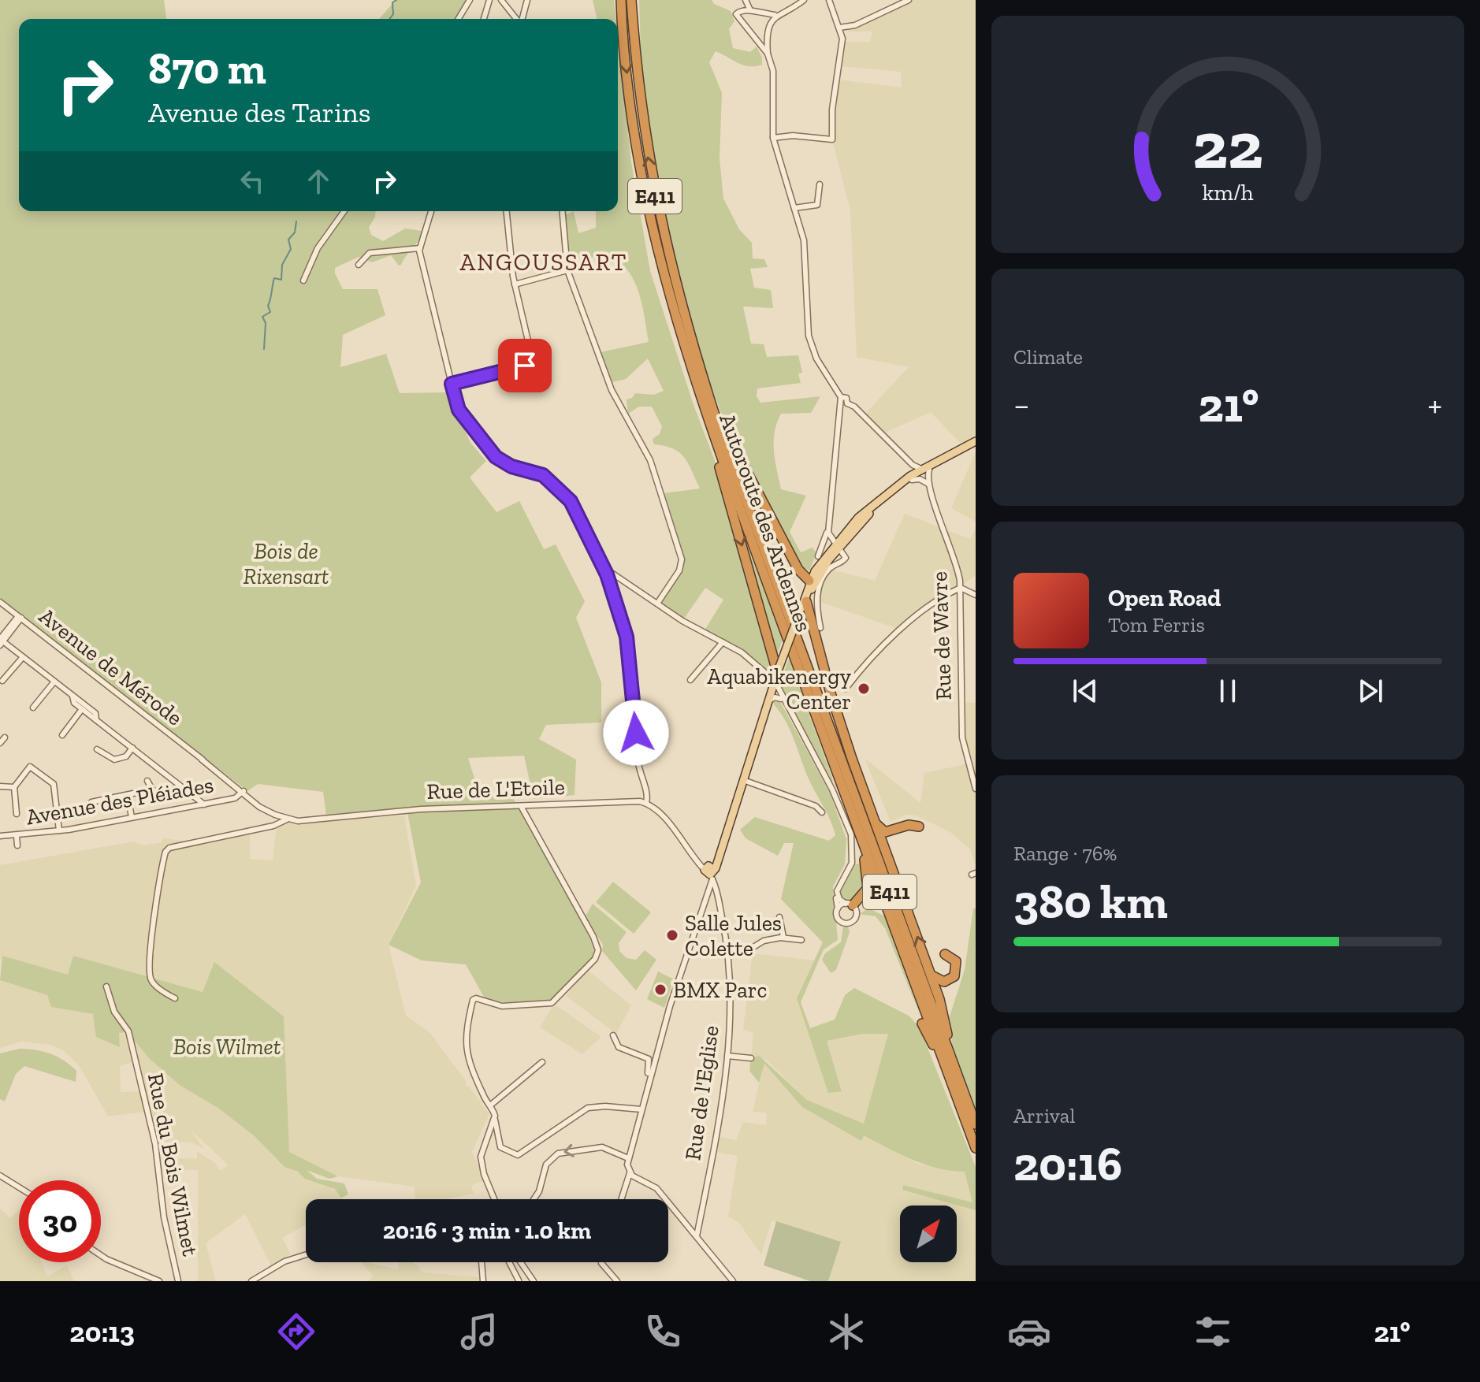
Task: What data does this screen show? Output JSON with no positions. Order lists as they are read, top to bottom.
{
  "streets": {
    "highway": ["E411", "Autoroute des Ardennes"],
    "street": [
      "Rue de Wavre",
      "Avenue de Mérode",
      "Rue de L'Etoile",
      "Avenue des Pléiades",
      "Rue de l'Eglise",
      "Rue du Bois Wilmet"
    ]
  },
  "crossings": [
    ["Avenue de Mérode", "Rue de L'Etoile"],
    ["Avenue de Mérode", "Avenue des Pléiades"],
    ["Rue de L'Etoile", "Avenue des Pléiades"]
  ],
  "districts": ["ANGOUSSART"],
  "parks": ["Bois de Rixensart", "Bois Wilmet"],
  "places": ["Aquabikenergy Center", "Salle Jules Colette", "BMX Parc"],
  "north": "top right",
  "page": {
    "turn": ["870 m", "Avenue des Tarins"],
    "tile": [
      "Climate",
      ["Range · 76%", "380 km"],
      ["Arrival", "20:16"]
    ],
    "heat": ["−", "21°", "+"],
    "song": ["Open Road", "Tom Ferris"],
    "limit": "30",
    "trip": "20:16 · 3 min · 1.0 km",
    "tabs": ["20:13", "21°"],
    "gauge": ["22", "km/h"]
  }
}
